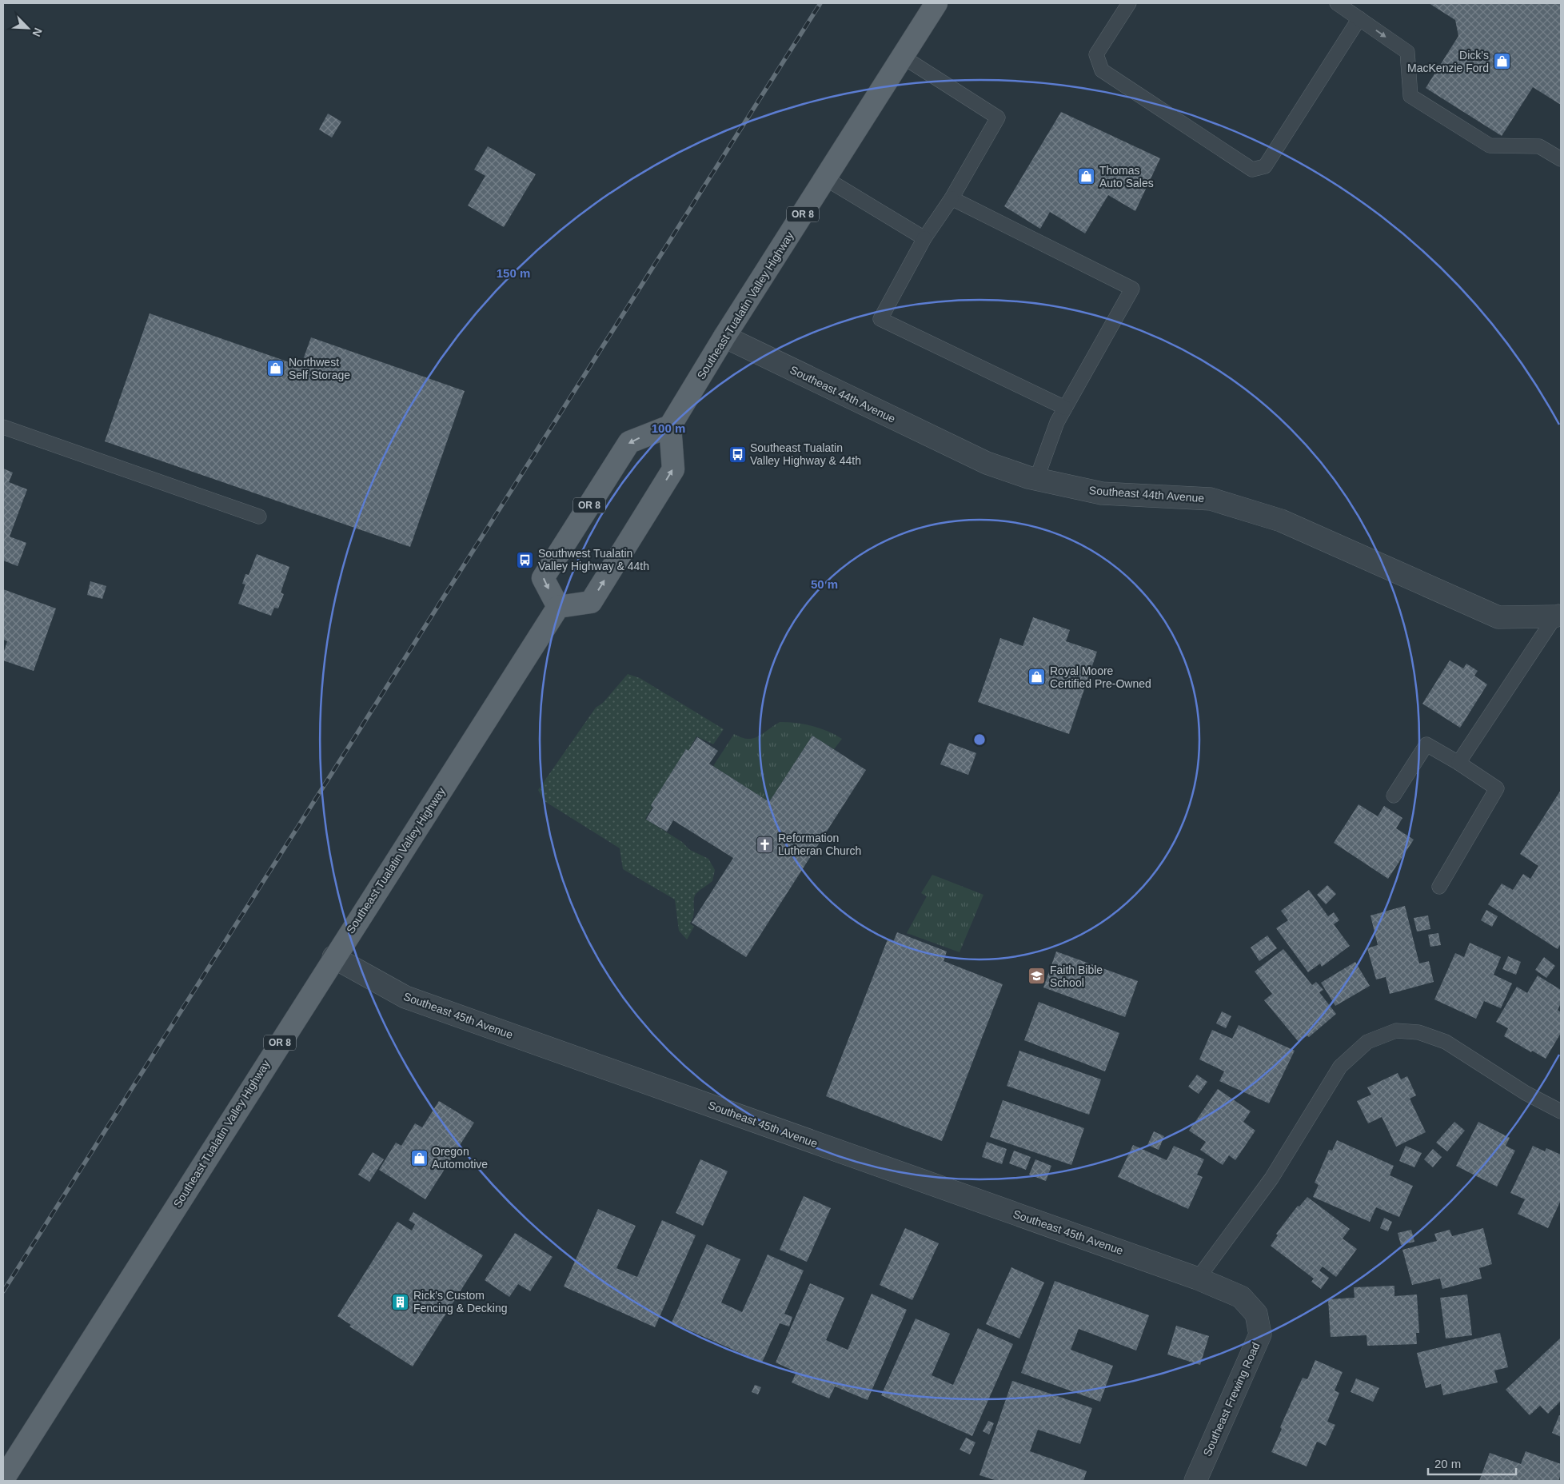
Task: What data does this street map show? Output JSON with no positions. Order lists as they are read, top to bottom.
{
  "streets": {
    "main road": ["OR 8", "Southeast Tualatin Valley Highway"],
    "street": ["Southeast 44th Avenue", "Southeast 45th Avenue", "Southeast Frewing Road"]
  },
  "crossings": [
    ["OR 8", "Southeast Tualatin Valley Highway"],
    ["Southeast Tualatin Valley Highway", "Southeast 44th Avenue"],
    ["Southeast Tualatin Valley Highway", "Southeast 45th Avenue"],
    ["Southeast 45th Avenue", "Southeast Frewing Road"]
  ],
  "places": {
    "shop": [
      "Dick's MacKenzie Ford",
      "Thomas Auto Sales",
      "Northwest Self Storage",
      "Royal Moore Certified Pre-Owned",
      "Oregon Automotive"
    ],
    "bus stop": ["Southeast Tualatin Valley Highway & 44th", "Southwest Tualatin Valley Highway & 44th"],
    "church": ["Reformation Lutheran Church"],
    "school or university": ["Faith Bible School"],
    "building": ["Rick's Custom Fencing & Decking"]
  },
  "scale_bar": "20 m",
  "north": "bottom right",
  "rings": ["150 m", "100 m", "50 m"]
}
